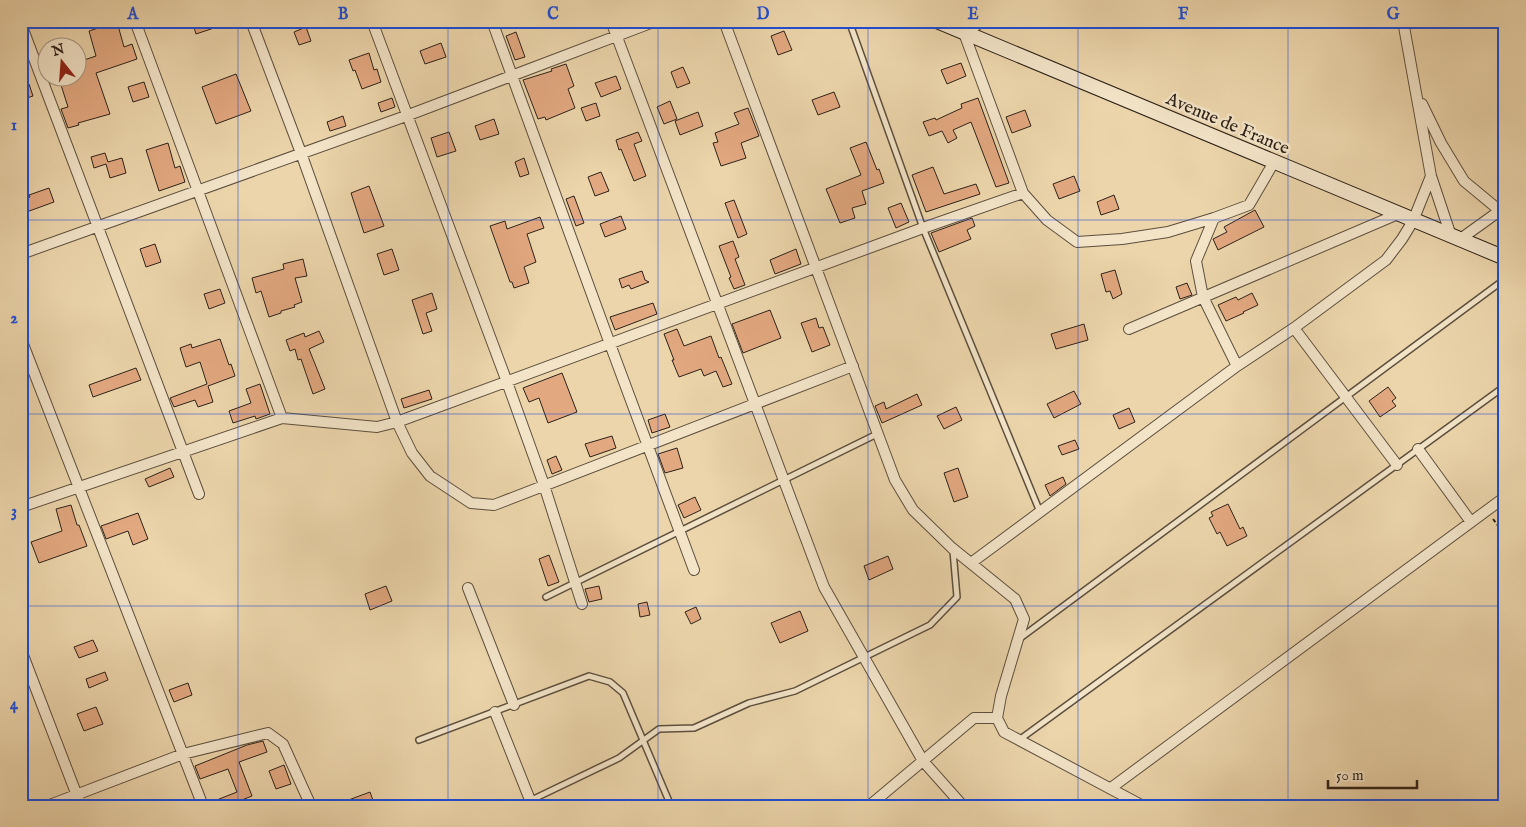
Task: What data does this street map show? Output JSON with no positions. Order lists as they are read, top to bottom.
{
  "streets": {
    "main road": ["Avenue de France"]
  },
  "scale_bar": "50 m",
  "north": "top",
  "grid": {
    "columns": [
      "A",
      "B",
      "C",
      "D",
      "E",
      "F",
      "G"
    ],
    "rows": [
      "1",
      "2",
      "3",
      "4"
    ]
  }
}
